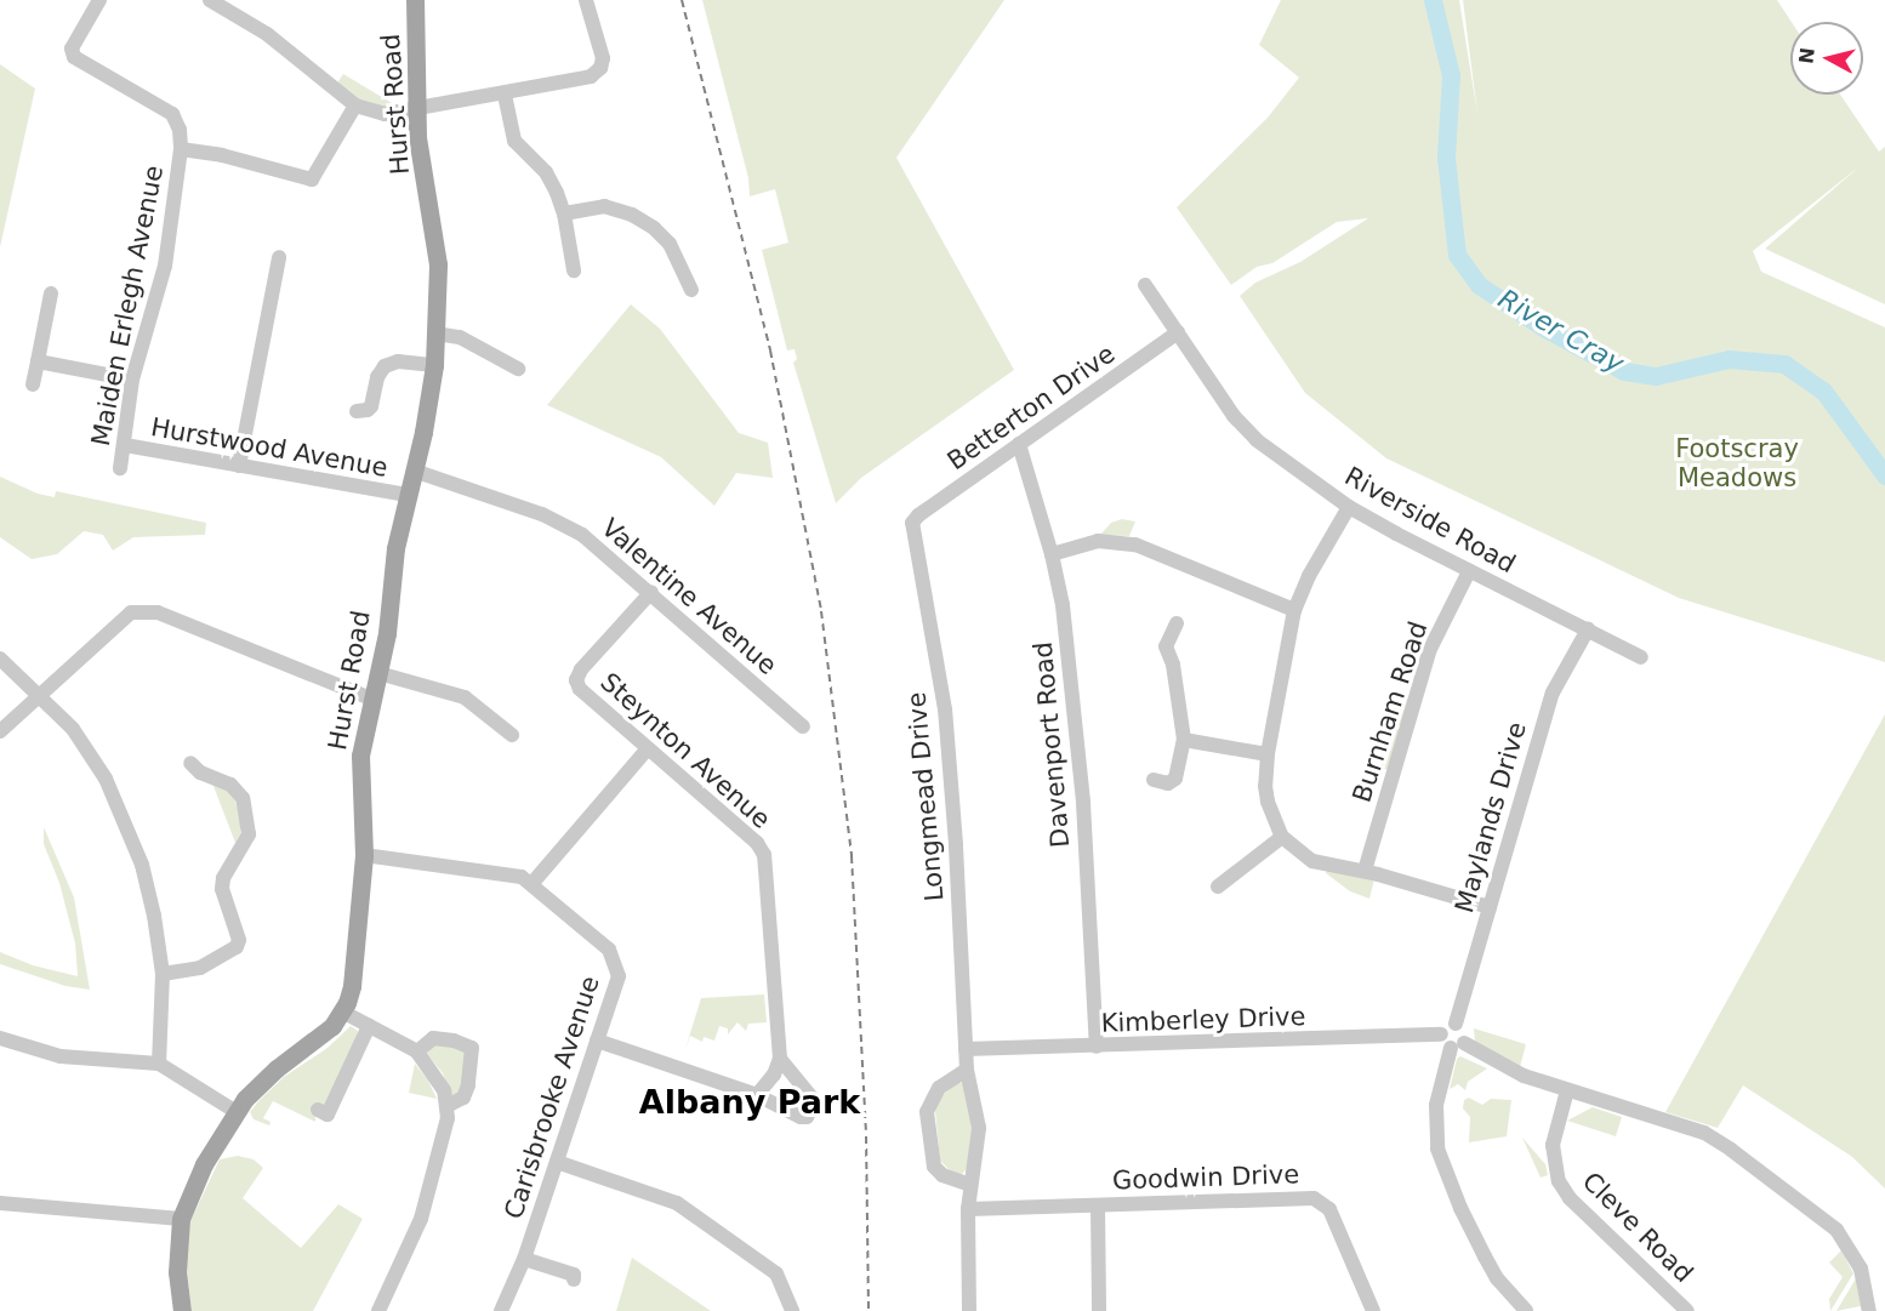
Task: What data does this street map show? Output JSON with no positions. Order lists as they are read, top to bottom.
{
  "streets": {
    "main road": ["Hurst Road"],
    "street": [
      "Maiden Erlegh Avenue",
      "Betterton Drive",
      "Hurstwood Avenue",
      "Riverside Road",
      "Valentine Avenue",
      "Burnham Road",
      "Davenport Road",
      "Steynton Avenue",
      "Longmead Drive",
      "Maylands Drive",
      "Kimberley Drive",
      "Carisbrooke Avenue",
      "Goodwin Drive",
      "Cleve Road"
    ]
  },
  "crossings": [
    ["Hurst Road", "Hurstwood Avenue"],
    ["Hurst Road", "Valentine Avenue"],
    ["Hurst Road", "Carisbrooke Avenue"],
    ["Maiden Erlegh Avenue", "Hurstwood Avenue"],
    ["Betterton Drive", "Riverside Road"],
    ["Betterton Drive", "Davenport Road"],
    ["Betterton Drive", "Longmead Drive"],
    ["Riverside Road", "Burnham Road"],
    ["Riverside Road", "Maylands Drive"],
    ["Valentine Avenue", "Steynton Avenue"],
    ["Davenport Road", "Kimberley Drive"],
    ["Longmead Drive", "Kimberley Drive"],
    ["Longmead Drive", "Goodwin Drive"]
  ],
  "districts": ["Albany Park"],
  "water": ["River Cray"],
  "parks": ["Footscray Meadows"],
  "north": "left"
}
